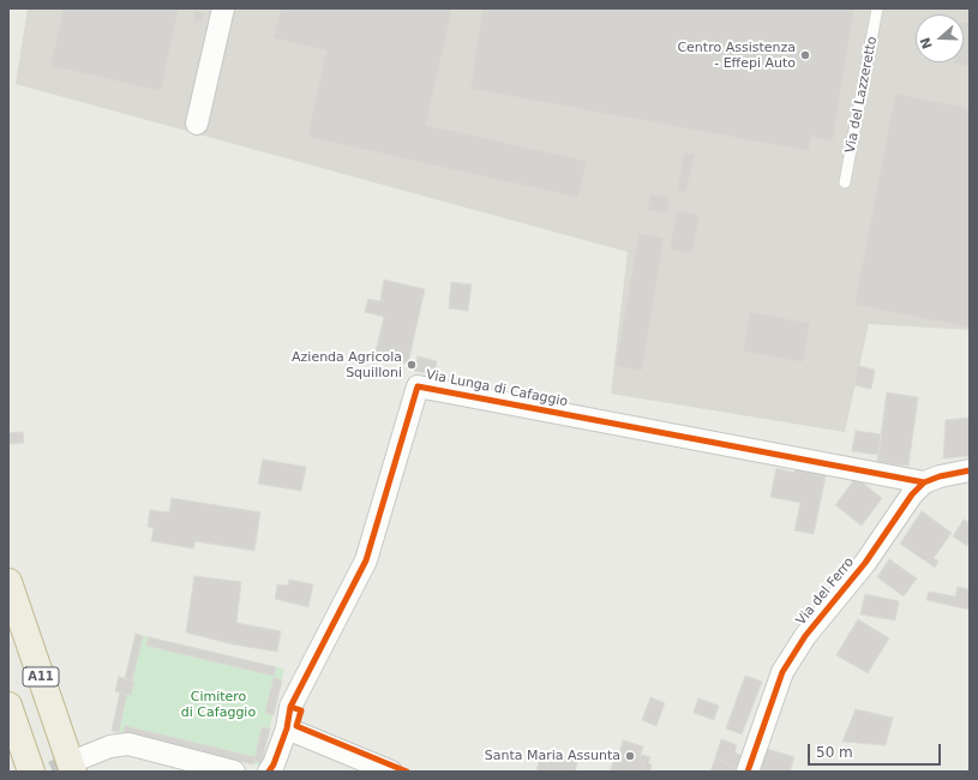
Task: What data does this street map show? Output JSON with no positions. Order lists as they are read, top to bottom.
{
  "streets": {
    "highway": ["A11"],
    "street": ["Via Lunga di Cafaggio", "Via del Ferro"],
    "lane": ["Via del Lazzeretto"]
  },
  "crossings": [
    ["Via Lunga di Cafaggio", "Via del Ferro"]
  ],
  "parks": ["Cimitero di Cafaggio"],
  "places": ["Centro Assistenza - Effepi Auto", "Azienda Agricola Squilloni", "Santa Maria Assunta"],
  "scale_bar": "50 m",
  "north": "left"
}
